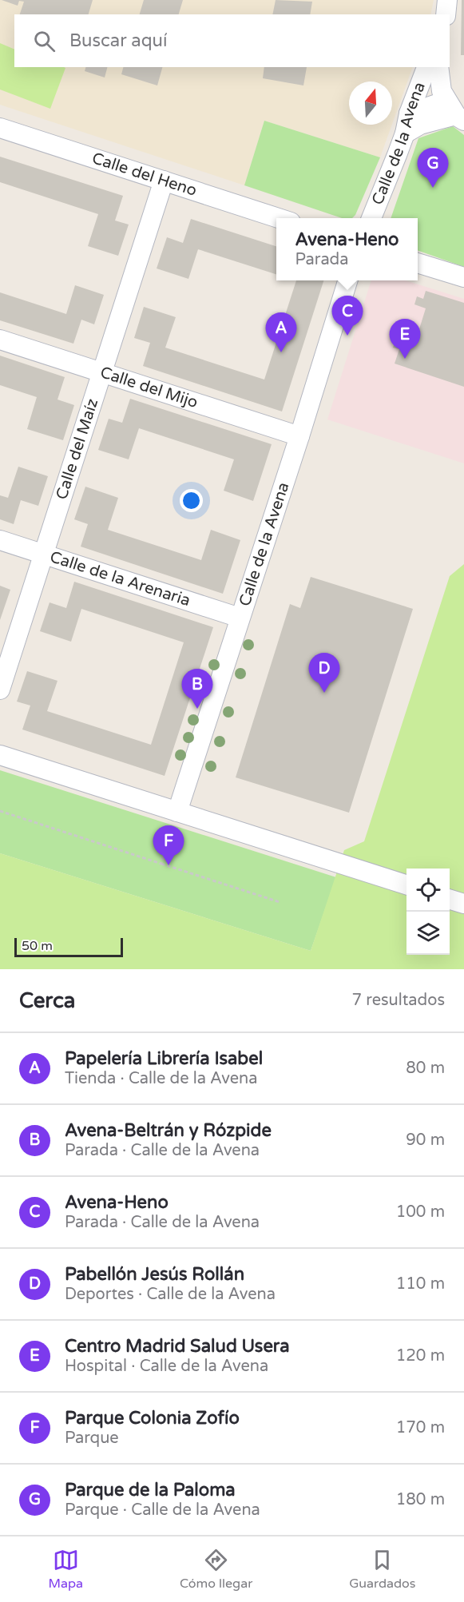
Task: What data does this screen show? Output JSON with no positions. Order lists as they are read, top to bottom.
{
  "streets": {
    "street": [
      "Calle de la Avena",
      "Calle del Heno",
      "Calle del Mijo",
      "Calle del Maíz",
      "Calle de la Arenaria"
    ]
  },
  "crossings": [
    ["Calle de la Avena", "Calle del Mijo"],
    ["Calle de la Avena", "Calle de la Arenaria"],
    ["Calle del Heno", "Calle del Maíz"],
    ["Calle del Mijo", "Calle del Maíz"],
    ["Calle del Maíz", "Calle de la Arenaria"]
  ],
  "scale_bar": "50 m",
  "north": "top",
  "page": {
    "search": "Buscar aquí",
    "pins": [
      "G",
      "C",
      "A",
      "E",
      "D",
      "B",
      "F"
    ],
    "popup": ["Avena-Heno", "Parada"],
    "scale": "50 m",
    "heading": ["Cerca", "7 resultados"],
    "list": [
      {
        "mark": "A",
        "name": "Papelería Librería Isabel",
        "note": "Tienda · Calle de la Avena",
        "value": "80 m"
      },
      {
        "mark": "B",
        "name": "Avena-Beltrán y Rózpide",
        "note": "Parada · Calle de la Avena",
        "value": "90 m"
      },
      {
        "mark": "C",
        "name": "Avena-Heno",
        "note": "Parada · Calle de la Avena",
        "value": "100 m"
      },
      {
        "mark": "D",
        "name": "Pabellón Jesús Rollán",
        "note": "Deportes · Calle de la Avena",
        "value": "110 m"
      },
      {
        "mark": "E",
        "name": "Centro Madrid Salud Usera",
        "note": "Hospital · Calle de la Avena",
        "value": "120 m"
      },
      {
        "mark": "F",
        "name": "Parque Colonia Zofío",
        "note": "Parque",
        "value": "170 m"
      },
      {
        "mark": "G",
        "name": "Parque de la Paloma",
        "note": "Parque · Calle de la Avena",
        "value": "180 m"
      }
    ],
    "nav": ["Mapa", "Cómo llegar", "Guardados"]
  }
}
